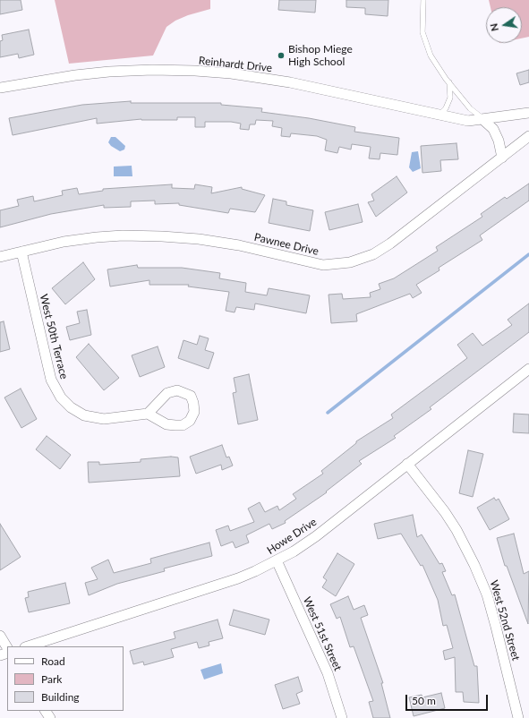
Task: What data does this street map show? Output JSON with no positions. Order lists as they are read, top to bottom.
{
  "streets": {
    "street": [
      "Reinhardt Drive",
      "Pawnee Drive",
      "West 50th Terrace",
      "Howe Drive",
      "West 52nd Street",
      "West 51st Street"
    ]
  },
  "crossings": [
    ["Pawnee Drive", "West 50th Terrace"],
    ["Howe Drive", "West 52nd Street"],
    ["Howe Drive", "West 51st Street"]
  ],
  "places": ["Bishop Miege High School"],
  "legend": ["Road", "Park", "Building"],
  "scale_bar": "50 m",
  "north": "left"
}
